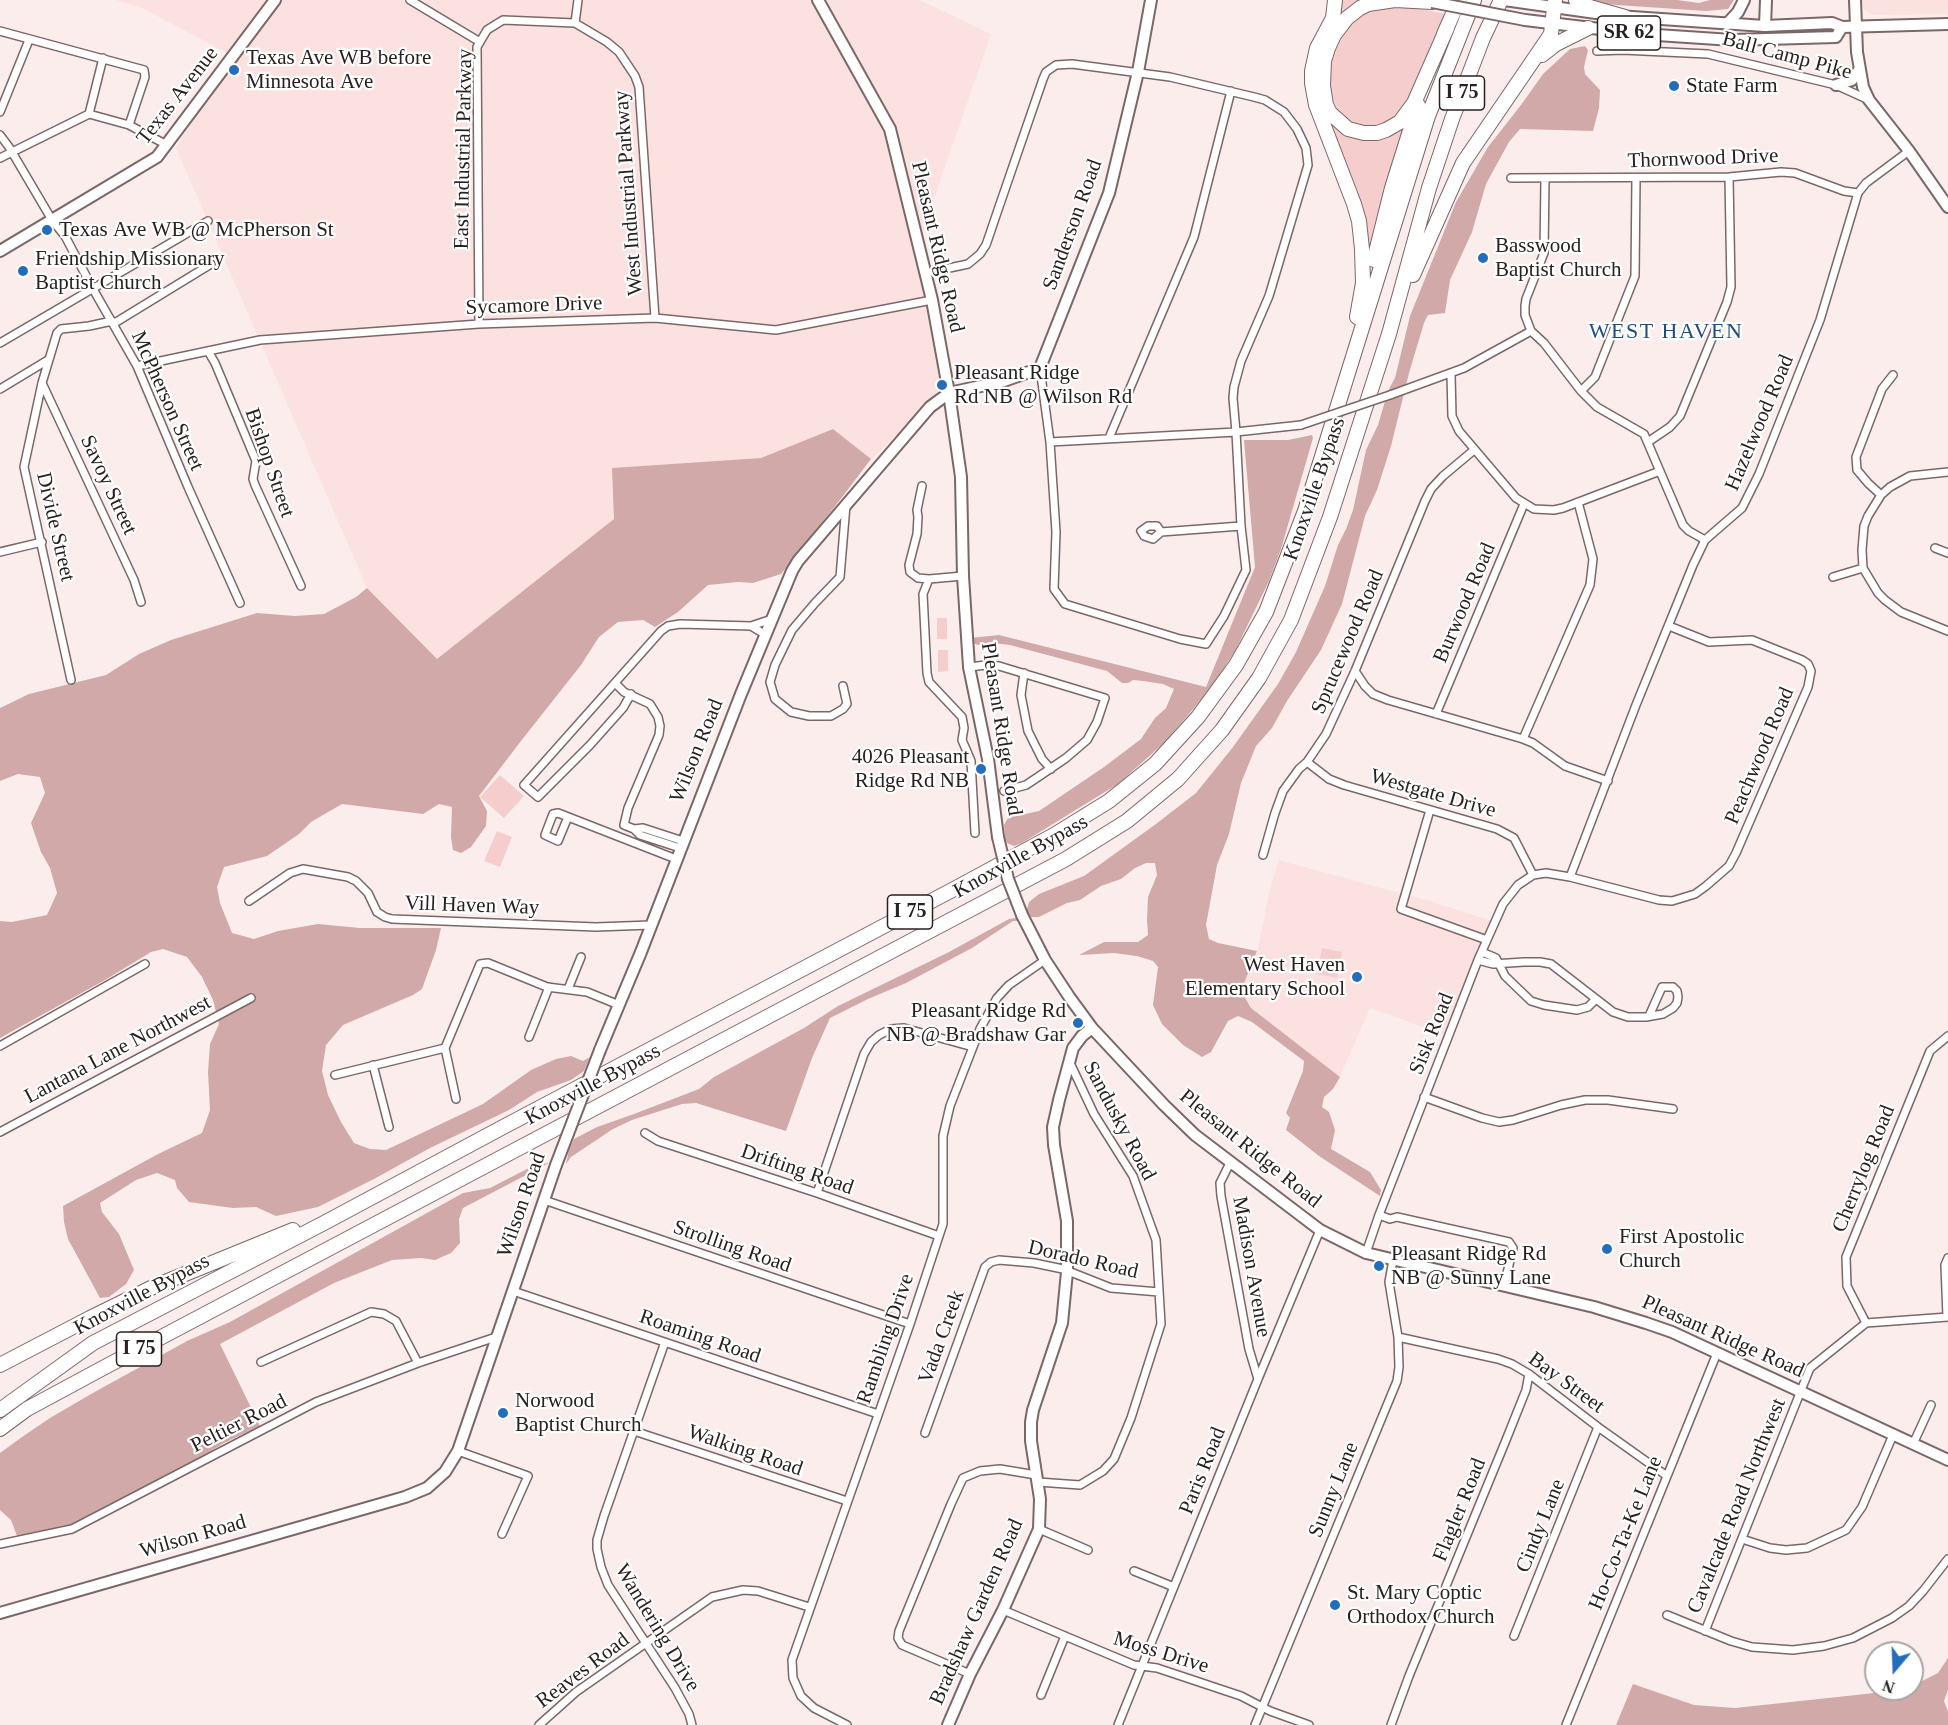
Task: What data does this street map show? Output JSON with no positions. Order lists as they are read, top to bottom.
{
  "streets": {
    "highway": ["I 75", "Knoxville Bypass"],
    "street": [
      "SR 62",
      "Ball Camp Pike",
      "Texas Avenue",
      "East Industrial Parkway",
      "Thornwood Drive",
      "West Industrial Parkway",
      "Sanderson Road",
      "Pleasant Ridge Road",
      "Sycamore Drive",
      "McPherson Street",
      "Hazelwood Road",
      "Bishop Street",
      "Savoy Street",
      "Divide Street",
      "Burwood Road",
      "Sprucewood Road",
      "Wilson Road",
      "Peachwood Road",
      "Westgate Drive",
      "Vill Haven Way",
      "Sisk Road",
      "Lantana Lane Northwest",
      "Sandusky Road",
      "Cherrylog Road",
      "Drifting Road",
      "Strolling Road",
      "Dorado Road",
      "Madison Avenue",
      "Roaming Road",
      "Vada Creek",
      "Rambling Drive",
      "Bay Street",
      "Peltier Road",
      "Walking Road",
      "Paris Road",
      "Sunny Lane",
      "Cavalcade Road Northwest",
      "Flagler Road",
      "Cindy Lane",
      "Ho-Co-Ta-Ke Lane",
      "Bradshaw Garden Road",
      "Wandering Drive",
      "Moss Drive",
      "Reaves Road"
    ]
  },
  "crossings": [
    ["SR 62", "Knoxville Bypass"],
    ["Texas Avenue", "McPherson Street"],
    ["East Industrial Parkway", "West Industrial Parkway"],
    ["East Industrial Parkway", "Sycamore Drive"],
    ["Thornwood Drive", "Hazelwood Road"],
    ["West Industrial Parkway", "Sycamore Drive"],
    ["Pleasant Ridge Road", "Sycamore Drive"],
    ["Pleasant Ridge Road", "Wilson Road"],
    ["Pleasant Ridge Road", "Sisk Road"],
    ["Pleasant Ridge Road", "Madison Avenue"],
    ["Pleasant Ridge Road", "Rambling Drive"],
    ["Pleasant Ridge Road", "Paris Road"],
    ["Pleasant Ridge Road", "Sunny Lane"],
    ["Pleasant Ridge Road", "Cavalcade Road Northwest"],
    ["Pleasant Ridge Road", "Ho-Co-Ta-Ke Lane"],
    ["Pleasant Ridge Road", "Bradshaw Garden Road"],
    ["Sycamore Drive", "McPherson Street"],
    ["Sycamore Drive", "Bishop Street"],
    ["McPherson Street", "Divide Street"],
    ["Hazelwood Road", "Peachwood Road"],
    ["Savoy Street", "Divide Street"],
    ["Sprucewood Road", "Westgate Drive"],
    ["Wilson Road", "Vill Haven Way"],
    ["Wilson Road", "Strolling Road"],
    ["Wilson Road", "Roaming Road"],
    ["Wilson Road", "Peltier Road"],
    ["Westgate Drive", "Sisk Road"],
    ["Sandusky Road", "Dorado Road"],
    ["Sandusky Road", "Bradshaw Garden Road"],
    ["Cherrylog Road", "Cavalcade Road Northwest"],
    ["Drifting Road", "Rambling Drive"],
    ["Strolling Road", "Rambling Drive"],
    ["Dorado Road", "Vada Creek"],
    ["Dorado Road", "Bradshaw Garden Road"],
    ["Madison Avenue", "Paris Road"],
    ["Roaming Road", "Rambling Drive"],
    ["Roaming Road", "Wandering Drive"],
    ["Rambling Drive", "Walking Road"],
    ["Rambling Drive", "Reaves Road"],
    ["Bay Street", "Sunny Lane"],
    ["Bay Street", "Flagler Road"],
    ["Bay Street", "Cindy Lane"],
    ["Bay Street", "Ho-Co-Ta-Ke Lane"],
    ["Walking Road", "Wandering Drive"],
    ["Paris Road", "Moss Drive"],
    ["Sunny Lane", "Moss Drive"],
    ["Bradshaw Garden Road", "Moss Drive"],
    ["Wandering Drive", "Reaves Road"]
  ],
  "districts": ["WEST HAVEN"],
  "places": [
    "Texas Ave WB before Minnesota Ave",
    "State Farm",
    "Texas Ave WB @ McPherson St",
    "Basswood Baptist Church",
    "Friendship Missionary Baptist Church",
    "Pleasant Ridge Rd NB @ Wilson Rd",
    "4026 Pleasant Ridge Rd NB",
    "West Haven Elementary School",
    "Pleasant Ridge Rd NB @ Bradshaw Gar",
    "First Apostolic Church",
    "Pleasant Ridge Rd NB @ Sunny Lane",
    "Norwood Baptist Church",
    "St. Mary Coptic Orthodox Church"
  ],
  "north": "bottom"
}
